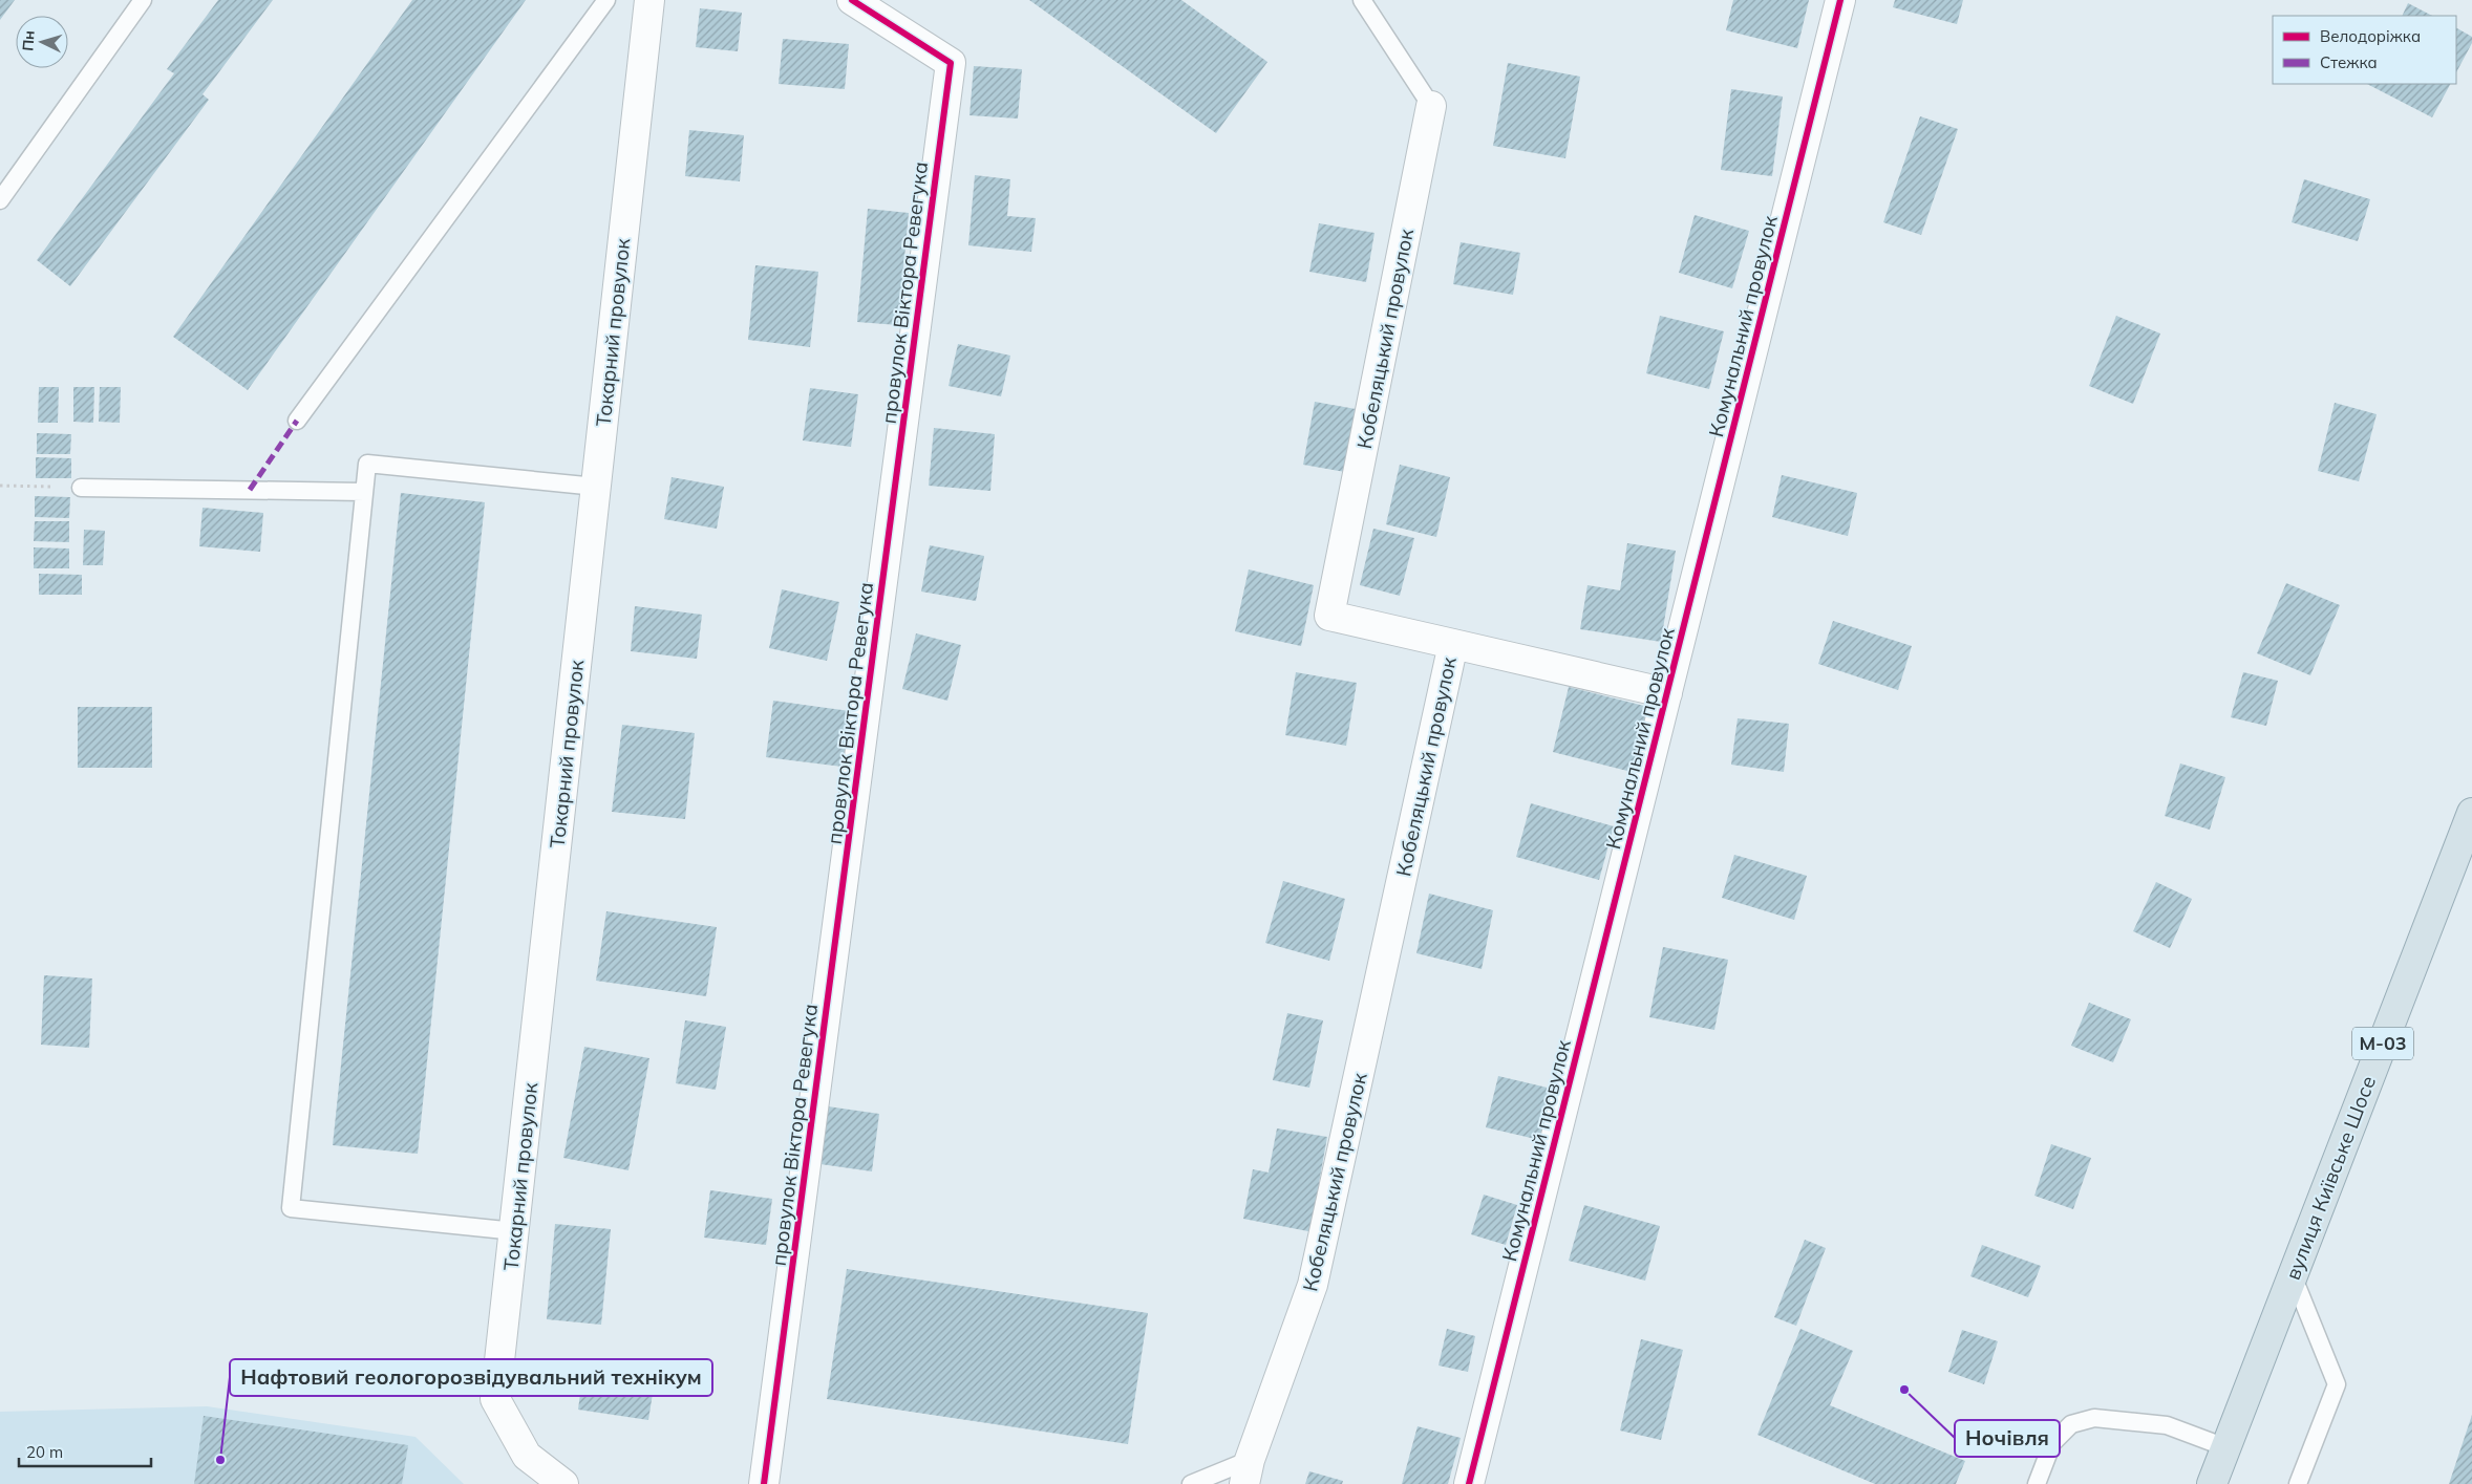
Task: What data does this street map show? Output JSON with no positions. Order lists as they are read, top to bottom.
{
  "streets": {
    "highway": ["М-03", "вулиця Київське Шосе"],
    "street": [
      "провулок Віктора Ревегука",
      "Комунальний провулок",
      "Токарний провулок",
      "Кобеляцький провулок"
    ]
  },
  "places": ["Ночівля", "Нафтовий геологорозвідувальний технікум"],
  "legend": ["Велодоріжка", "Стежка"],
  "scale_bar": "20 m",
  "north": "left"
}
